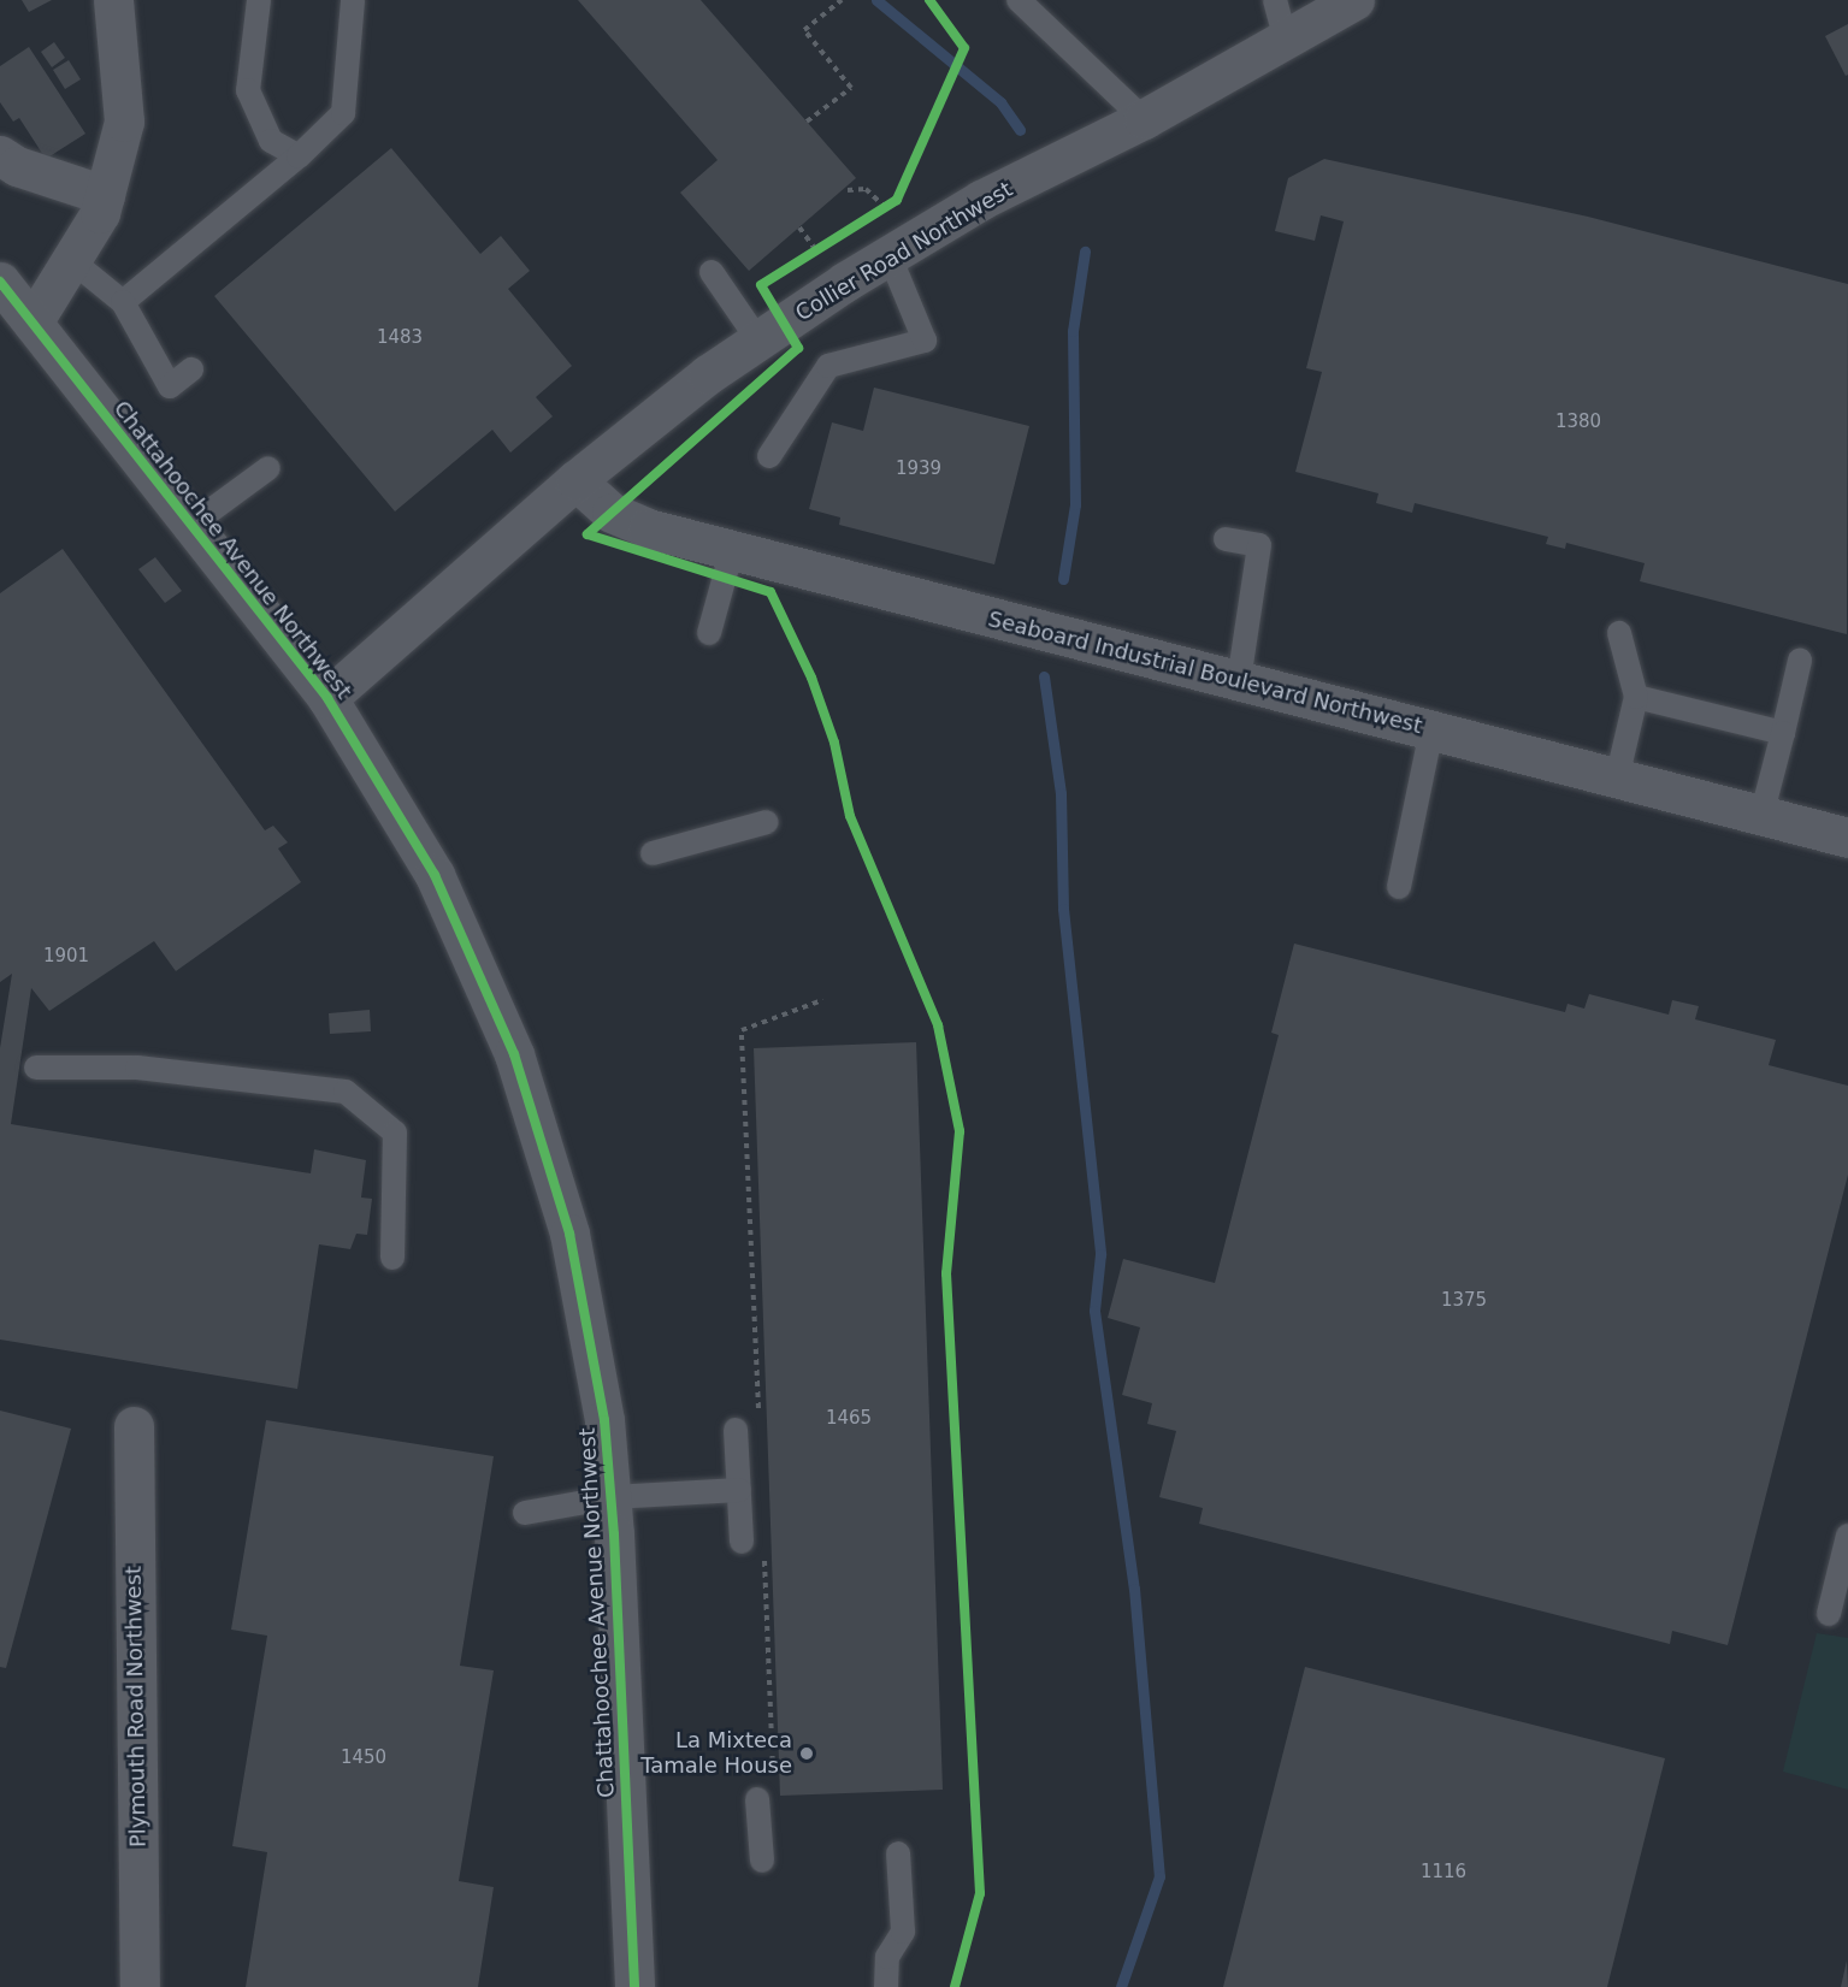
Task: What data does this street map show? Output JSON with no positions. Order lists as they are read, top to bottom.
{
  "streets": {
    "street": [
      "Collier Road Northwest",
      "Chattahoochee Avenue Northwest",
      "Seaboard Industrial Boulevard Northwest",
      "Plymouth Road Northwest"
    ]
  },
  "crossings": [
    ["Collier Road Northwest", "Chattahoochee Avenue Northwest"],
    ["Collier Road Northwest", "Seaboard Industrial Boulevard Northwest"]
  ],
  "places": ["La Mixteca Tamale House"],
  "house_numbers": [
    "1483",
    "1380",
    "1939",
    "1901",
    "1375",
    "1465",
    "1450",
    "1116"
  ]
}
